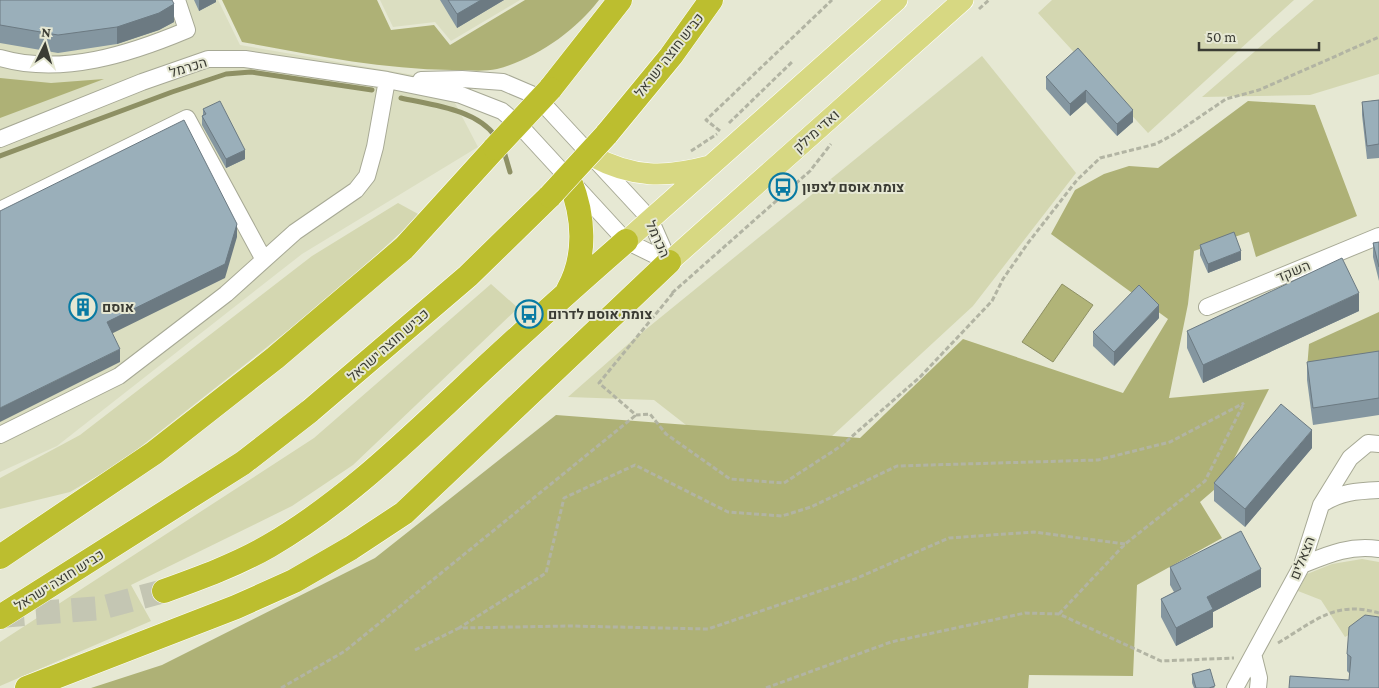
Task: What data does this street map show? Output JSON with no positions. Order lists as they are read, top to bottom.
{
  "streets": {
    "highway": ["כביש חוצה ישראל"],
    "main road": ["ואדי מילק"],
    "street": ["הכרמל", "השקד", "הצאלים"]
  },
  "crossings": [
    ["הכרמל", "ואדי מילק"]
  ],
  "places": {
    "bus stop": ["צומת אוסם לצפון", "צומת אוסם לדרום"],
    "building": ["אוסם"]
  },
  "scale_bar": "50 m",
  "north": "top"
}
